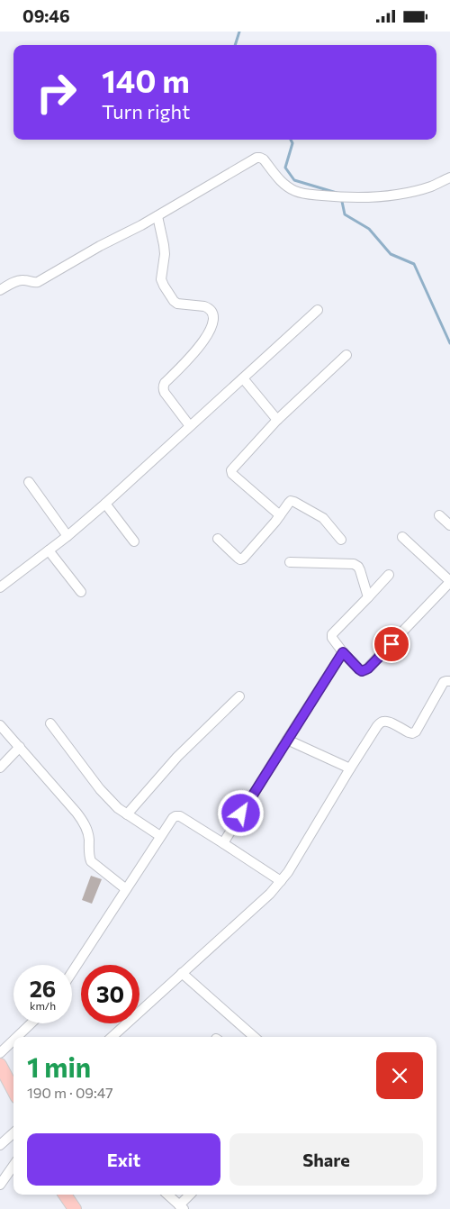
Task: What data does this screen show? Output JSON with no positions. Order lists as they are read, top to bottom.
{
  "page": {
    "status": "09:46",
    "turn": ["140 m", "Turn right"],
    "speed": "26 km/h",
    "limit": "30",
    "heading": ["1 min", "190 m · 09:47"],
    "buttons": ["Exit", "Share"]
  }
}
